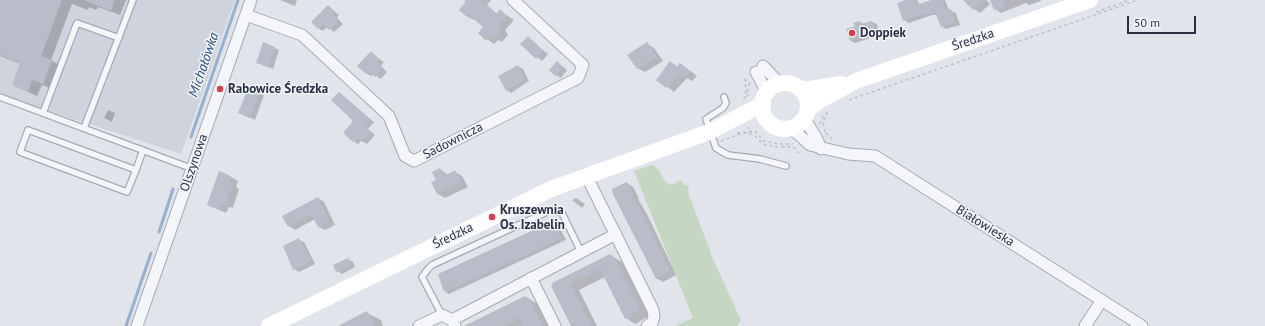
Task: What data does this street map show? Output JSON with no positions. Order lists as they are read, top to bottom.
{
  "streets": {
    "street": [
      "Średzka",
      "Sadownicza",
      "Olszynowa",
      "Białowieska"
    ]
  },
  "crossings": [
    ["Średzka", "Białowieska"],
    ["Sadownicza", "Olszynowa"]
  ],
  "water": ["Michałówka"],
  "places": ["Doppiek", "Rabowice Średzka", "Kruszewnia Os. Izabelin"],
  "scale_bar": "50 m"
}
